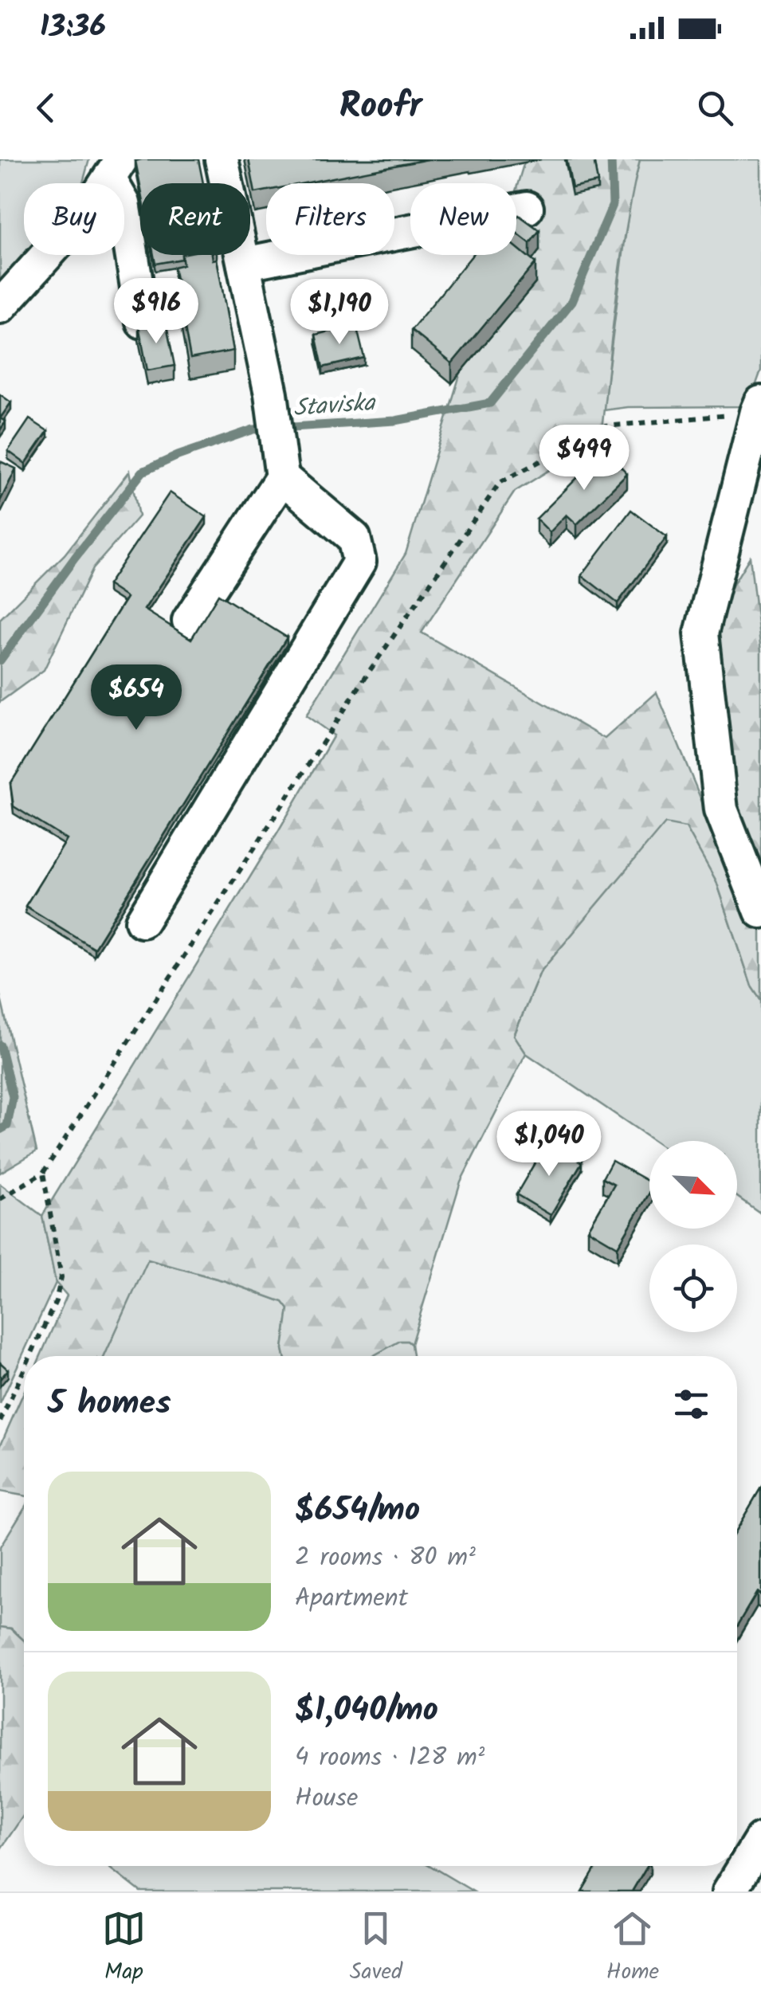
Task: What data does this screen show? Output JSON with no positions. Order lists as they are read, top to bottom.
{
  "water": ["Staviska"],
  "north": "bottom right",
  "page": {
    "status": "13:36",
    "header": "Roofr",
    "chip": [
      "Buy",
      "Rent",
      "Filters",
      "New"
    ],
    "price": [
      "$916",
      "$1,190",
      "$499",
      "$654",
      "$1,040"
    ],
    "heading": "5 homes",
    "list": [
      {
        "name": "$654/mo",
        "note": "2 rooms · 80 m² · Apartment"
      },
      {
        "name": "$1,040/mo",
        "note": "4 rooms · 128 m² · House"
      }
    ],
    "tabs": ["Map", "Saved", "Home"]
  }
}
